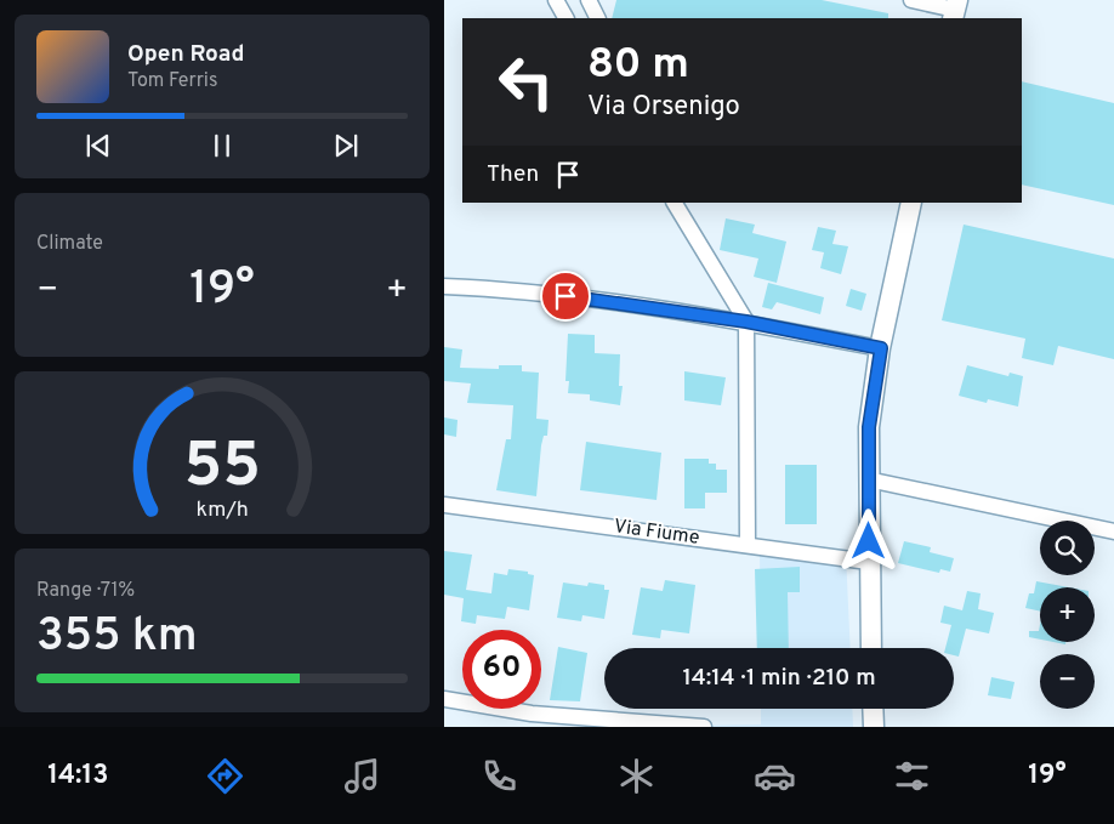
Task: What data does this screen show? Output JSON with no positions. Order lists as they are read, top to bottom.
{
  "streets": {
    "street": ["Via Fiume"]
  },
  "page": {
    "turn": ["80 m", "Via Orsenigo"],
    "song": ["Open Road", "Tom Ferris"],
    "then": "Then",
    "tile": [
      "Climate",
      ["Range · 71%", "355 km"]
    ],
    "heat": ["−", "19°", "+"],
    "map_buttons": ["+", "−"],
    "limit": "60",
    "trip": "14:14 · 1 min · 210 m",
    "tabs": ["14:13", "19°"],
    "gauge": ["55", "km/h"]
  }
}
